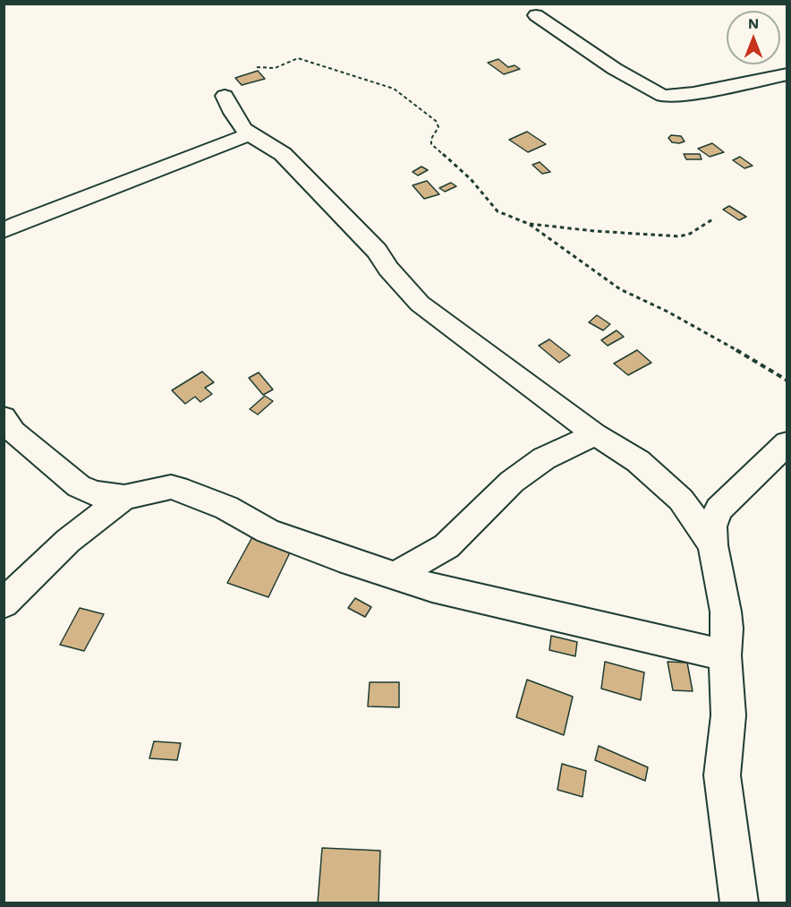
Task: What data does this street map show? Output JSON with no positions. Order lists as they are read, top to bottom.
{
  "north": "top"
}
